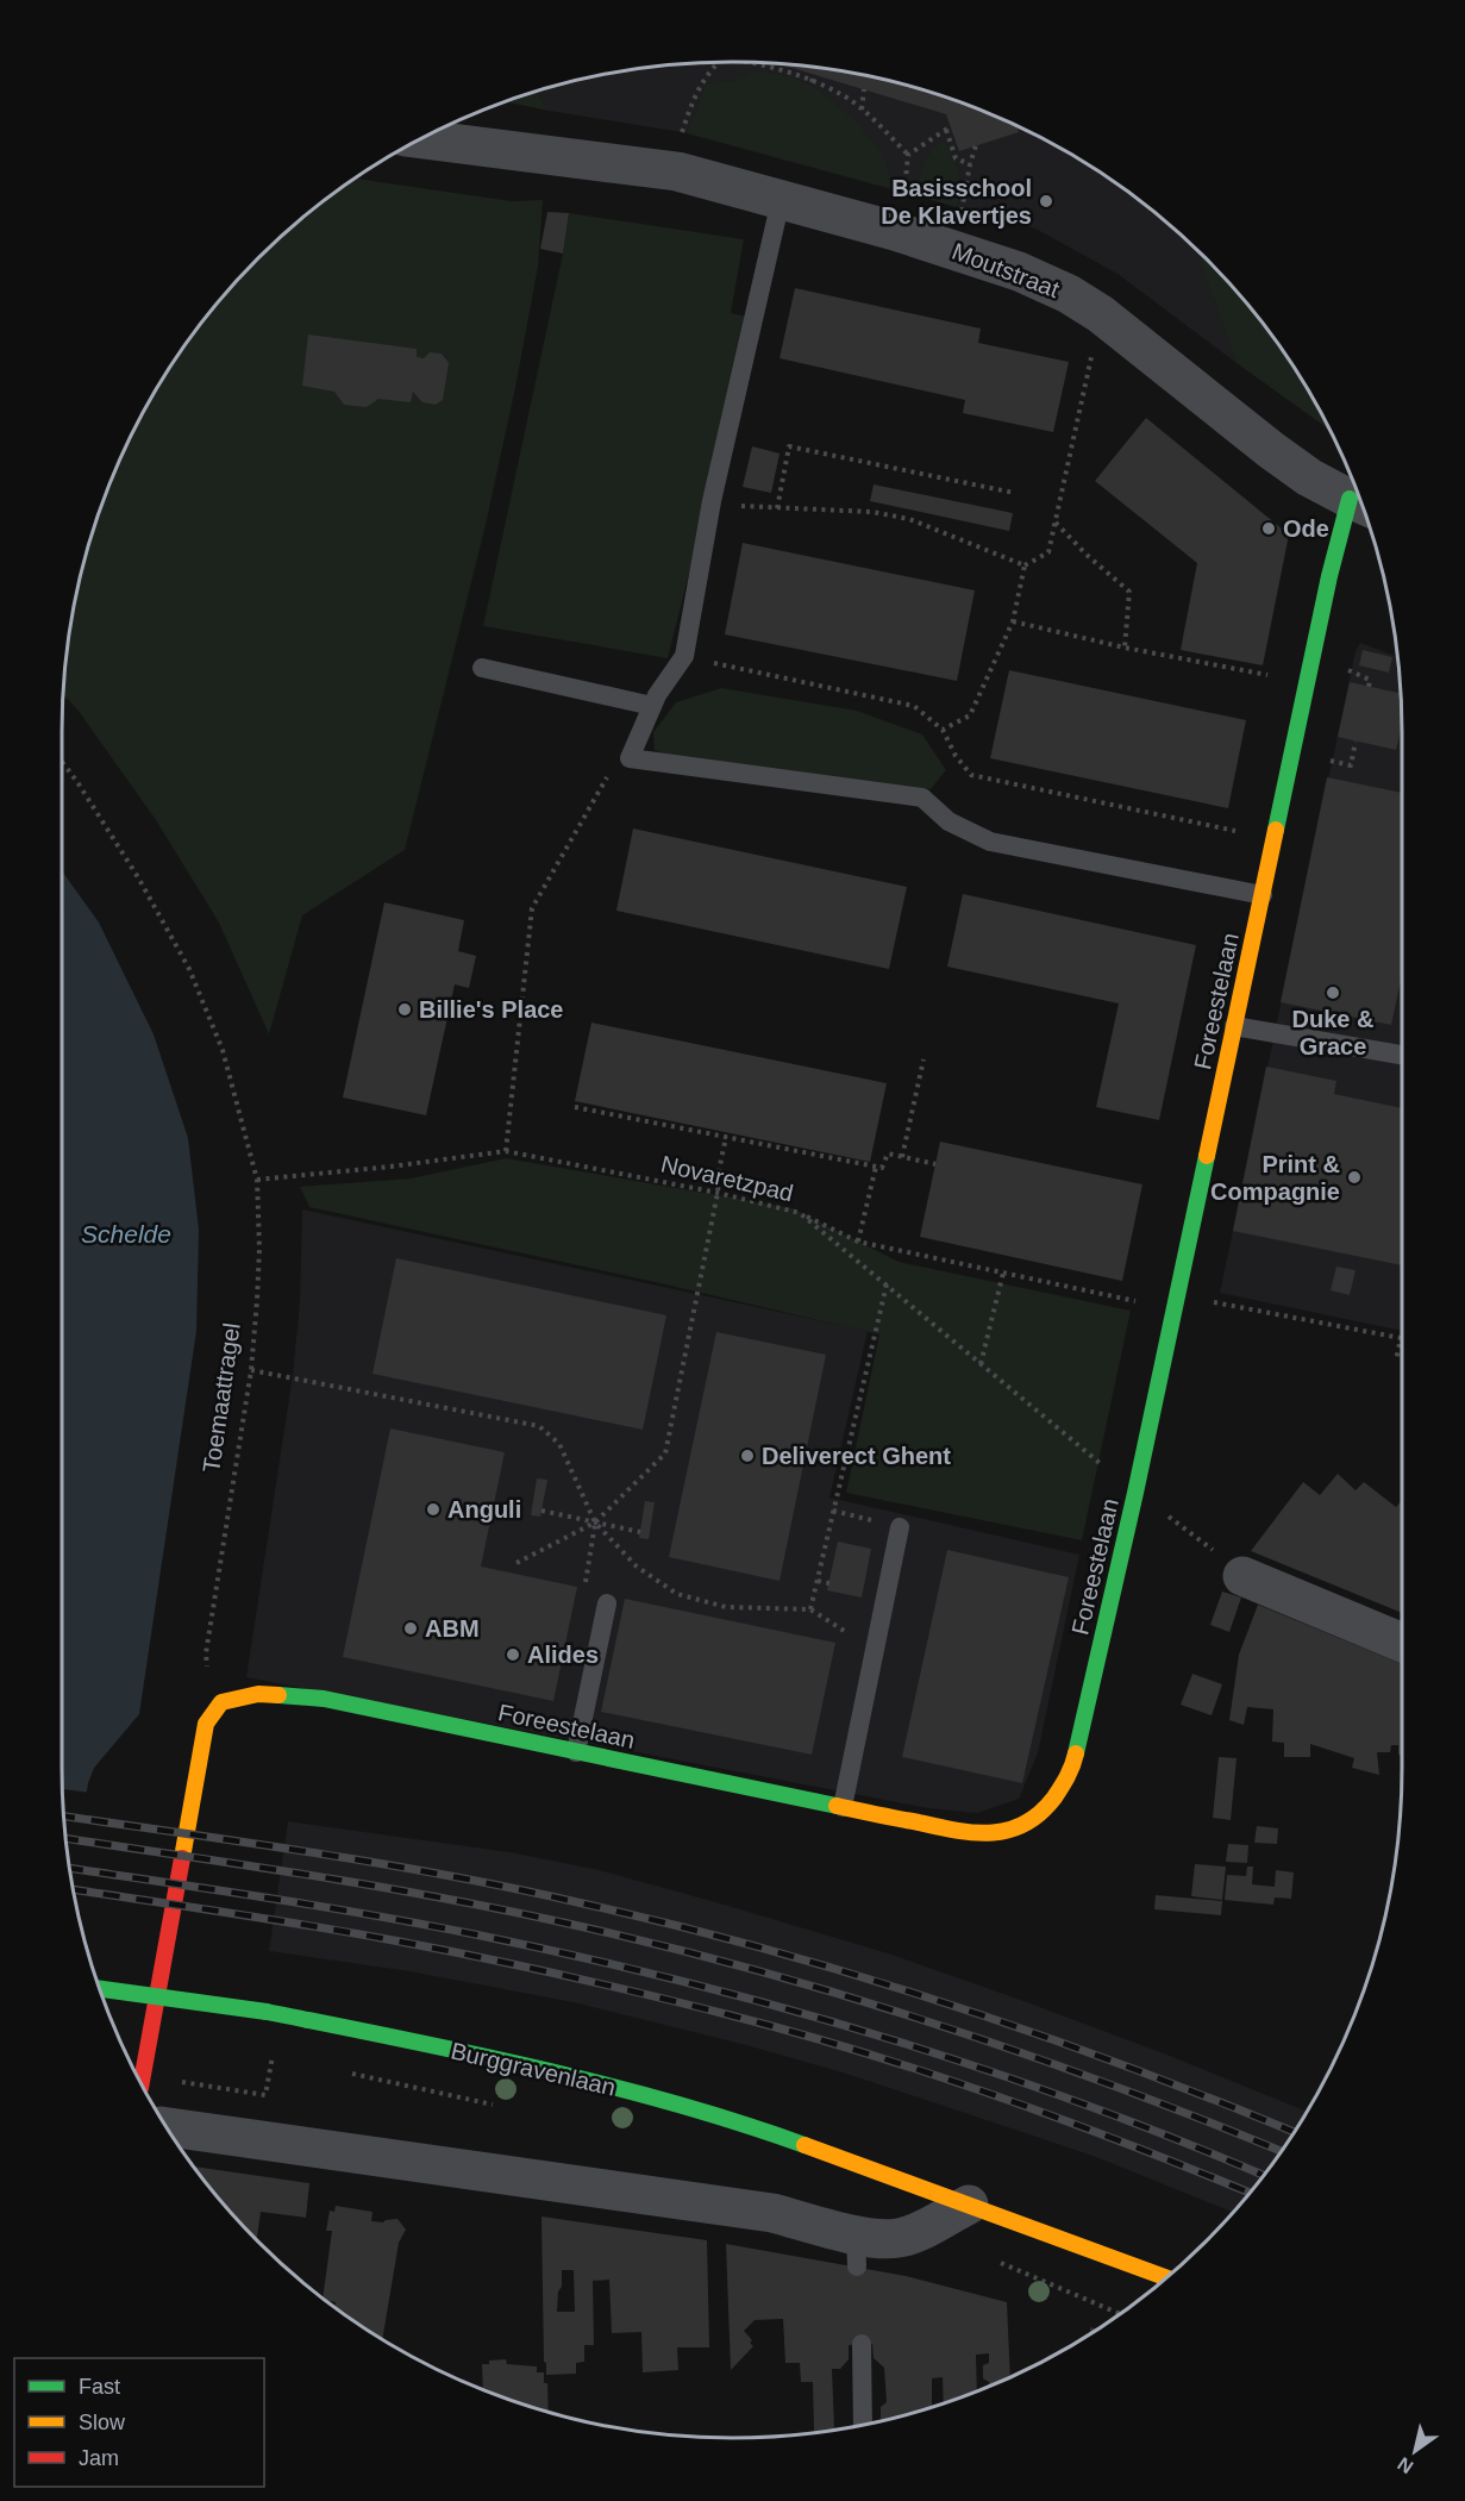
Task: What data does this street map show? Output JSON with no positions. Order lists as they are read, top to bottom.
{
  "streets": {
    "street": ["Moutstraat", "Foreestelaan", "Burggravenlaan"],
    "path": ["Novaretzpad", "Toemaattragel"]
  },
  "crossings": [
    ["Foreestelaan", "Novaretzpad"],
    ["Foreestelaan", "Toemaattragel"],
    ["Novaretzpad", "Toemaattragel"]
  ],
  "water": ["Schelde"],
  "places": [
    "Basisschool De Klavertjes",
    "Ode",
    "Duke & Grace",
    "Billie's Place",
    "Print & Compagnie",
    "Deliverect Ghent",
    "Anguli",
    "ABM",
    "Alides"
  ],
  "legend": ["Fast", "Slow", "Jam"],
  "north": "bottom left"
}
